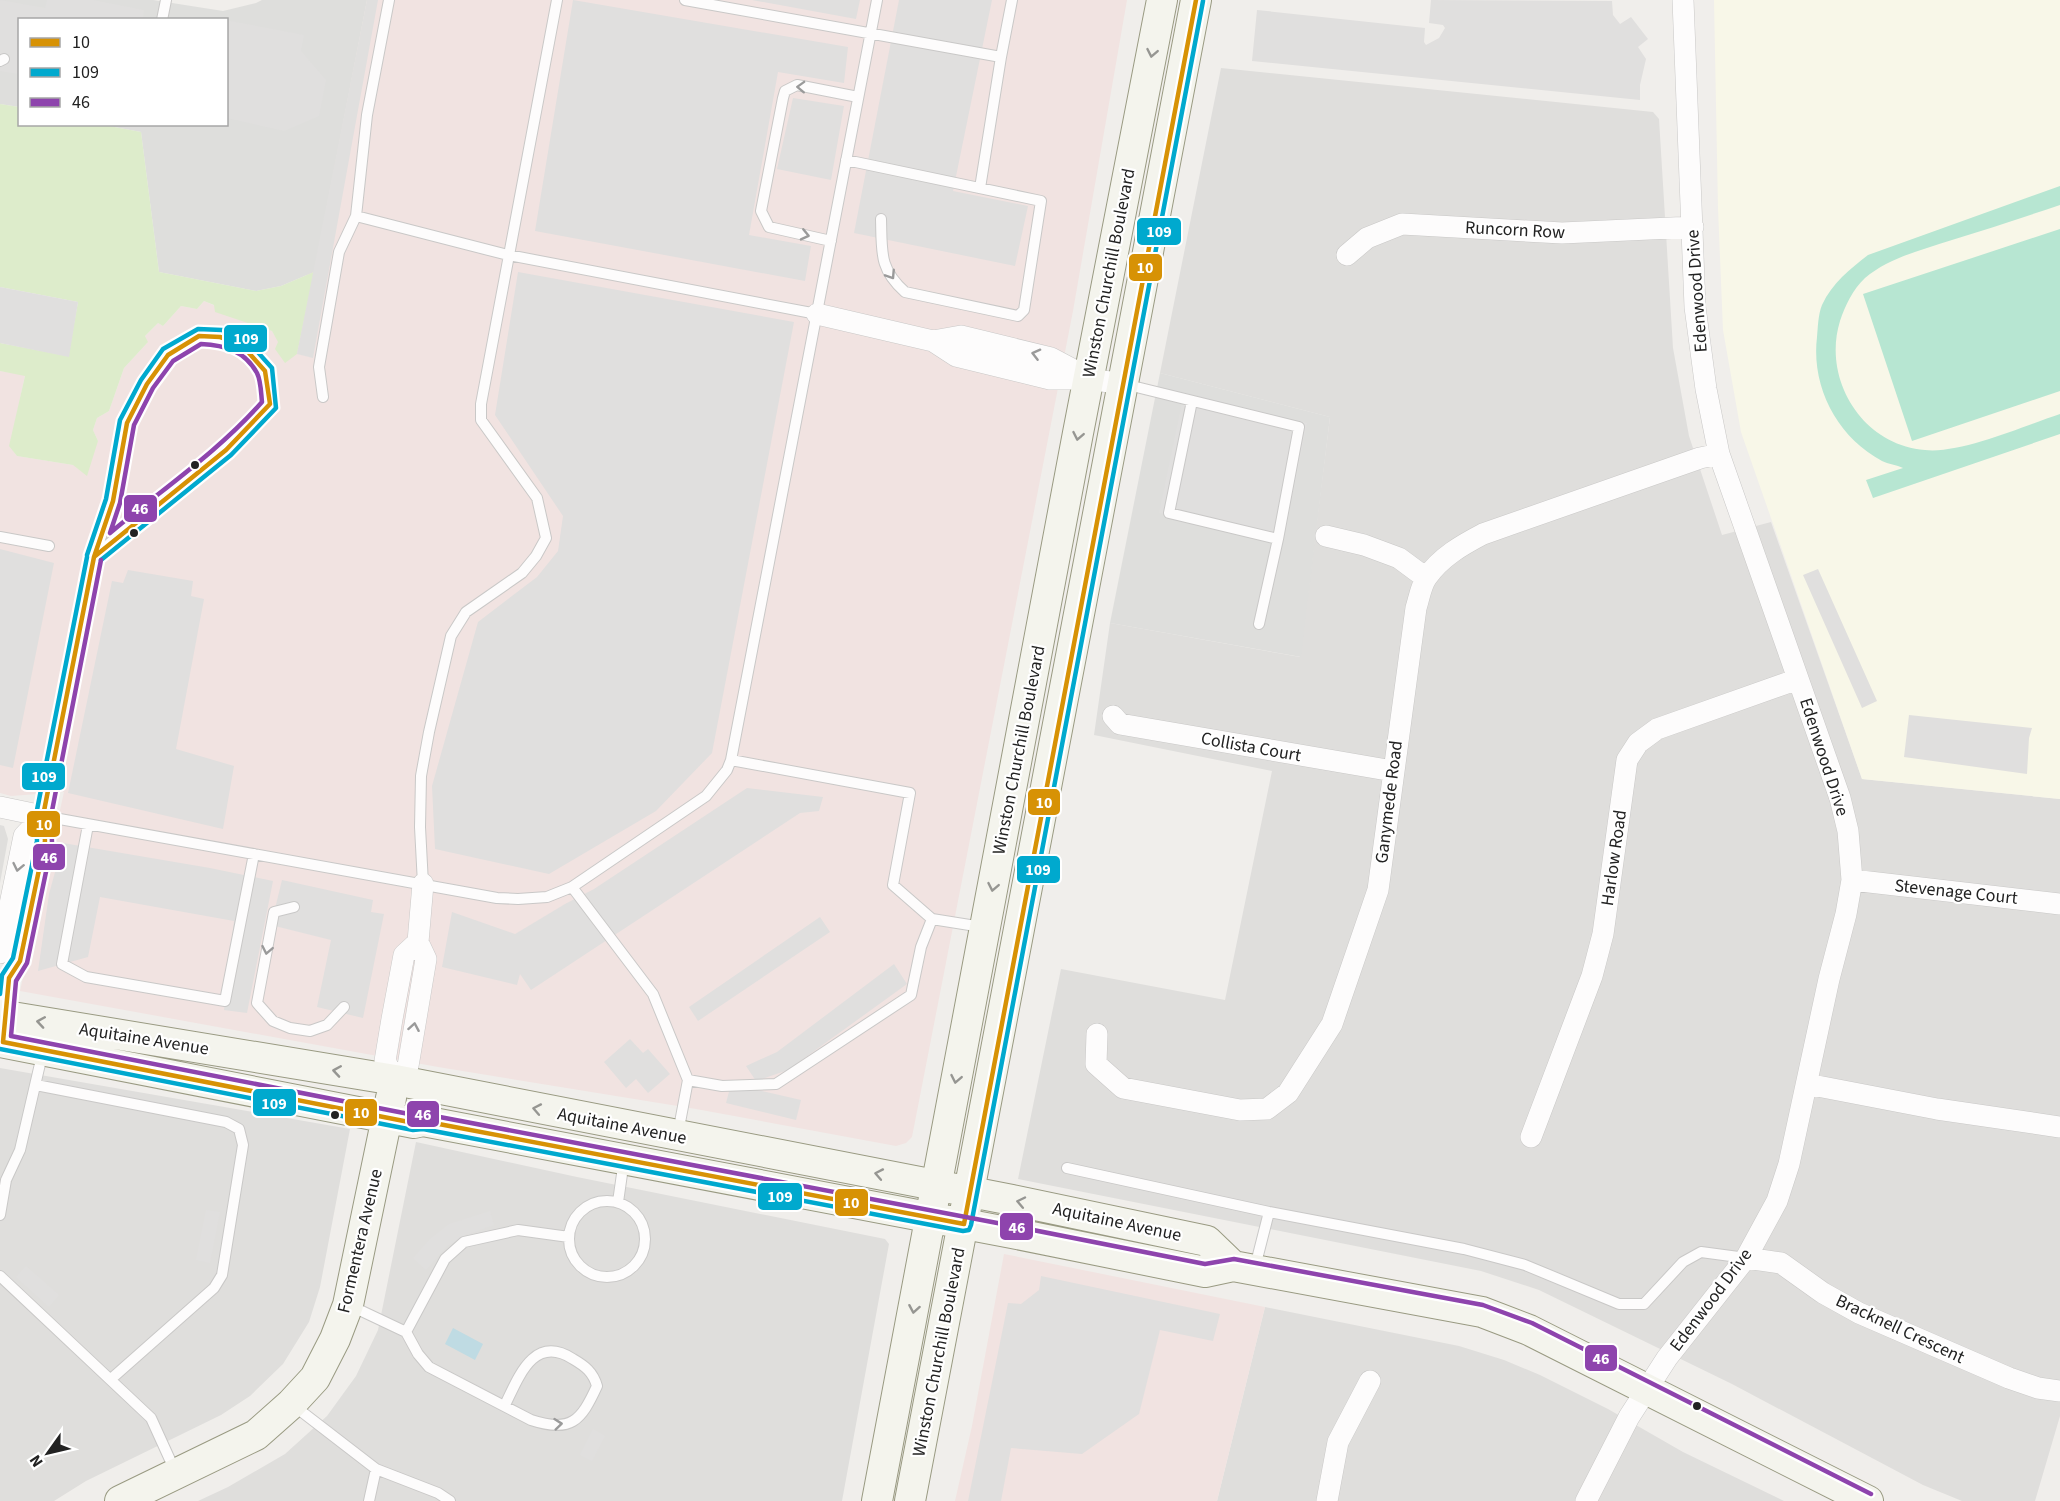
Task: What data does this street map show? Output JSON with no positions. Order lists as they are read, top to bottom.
{
  "streets": {
    "street": [
      "Runcorn Row",
      "Winston Churchill Boulevard",
      "Edenwood Drive",
      "Collista Court",
      "Ganymede Road",
      "Harlow Road",
      "Stevenage Court",
      "Aquitaine Avenue",
      "Formentera Avenue",
      "Bracknell Crescent"
    ]
  },
  "crossings": [
    ["Runcorn Row", "Edenwood Drive"],
    ["Winston Churchill Boulevard", "Aquitaine Avenue"],
    ["Edenwood Drive", "Ganymede Road"],
    ["Edenwood Drive", "Harlow Road"],
    ["Edenwood Drive", "Stevenage Court"],
    ["Edenwood Drive", "Aquitaine Avenue"],
    ["Edenwood Drive", "Bracknell Crescent"],
    ["Collista Court", "Ganymede Road"],
    ["Aquitaine Avenue", "Formentera Avenue"]
  ],
  "lines": ["transit line 10", "transit line 109", "transit line 46"],
  "legend": ["10", "109", "46"],
  "north": "bottom left"
}
